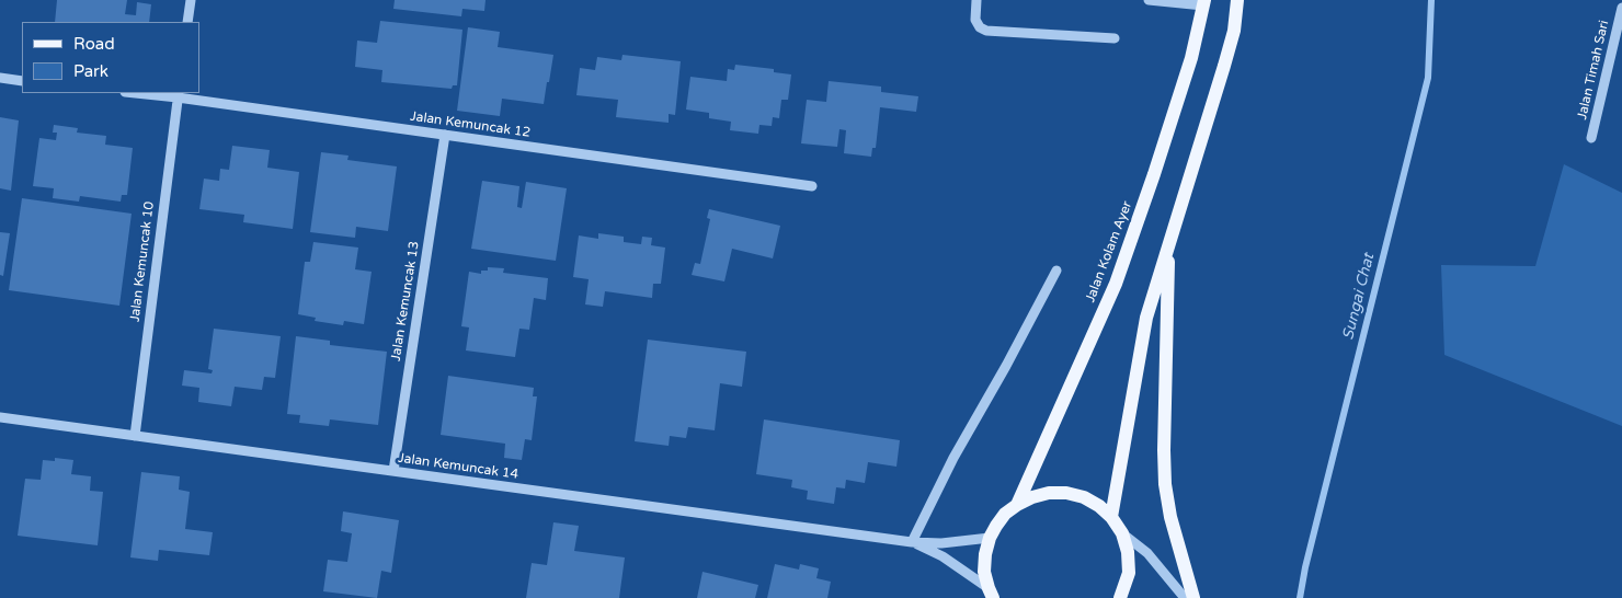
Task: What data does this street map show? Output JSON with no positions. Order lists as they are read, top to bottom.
{
  "streets": {
    "main road": ["Jalan Kolam Ayer"],
    "street": [
      "Jalan Timah Sari",
      "Jalan Kemuncak 12",
      "Jalan Kemuncak 10",
      "Jalan Kemuncak 13",
      "Jalan Kemuncak 14"
    ]
  },
  "crossings": [
    ["Jalan Kemuncak 12", "Jalan Kemuncak 10"],
    ["Jalan Kemuncak 12", "Jalan Kemuncak 13"],
    ["Jalan Kemuncak 10", "Jalan Kemuncak 14"],
    ["Jalan Kemuncak 13", "Jalan Kemuncak 14"]
  ],
  "water": ["Sungai Chat"],
  "legend": ["Road", "Park"]
}
